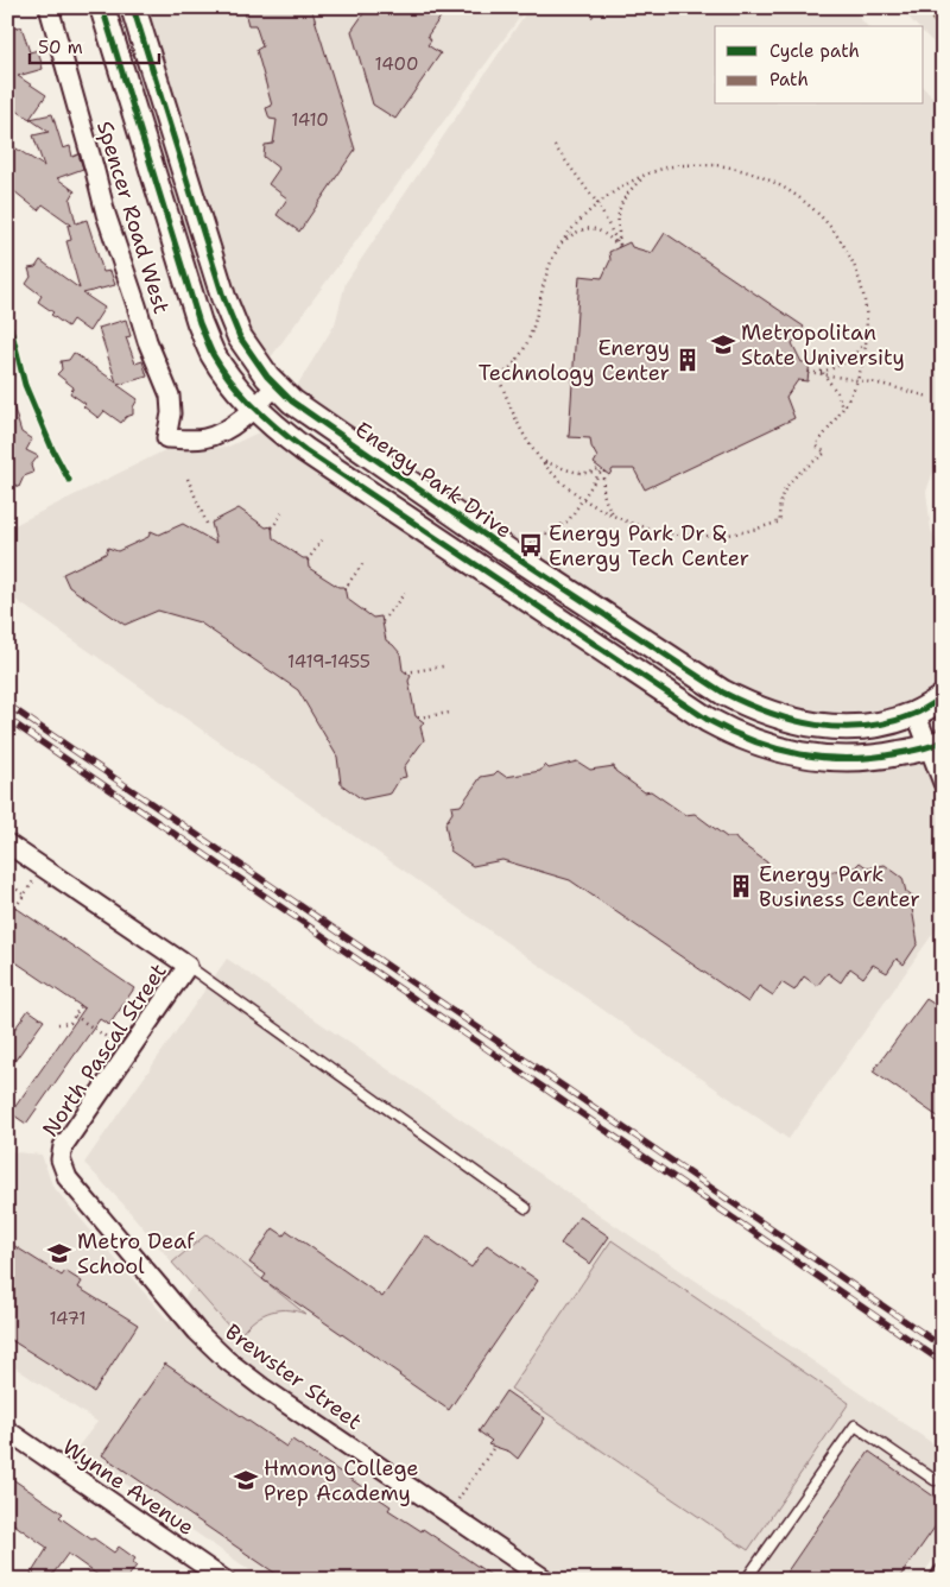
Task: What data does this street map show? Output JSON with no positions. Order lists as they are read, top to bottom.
{
  "streets": {
    "street": [
      "Spencer Road West",
      "Energy Park Drive",
      "North Pascal Street",
      "Brewster Street",
      "Wynne Avenue"
    ]
  },
  "crossings": [
    ["North Pascal Street", "Brewster Street"]
  ],
  "places": {
    "school or university": ["Metropolitan State University", "Metro Deaf School", "Hmong College Prep Academy"],
    "building": ["Energy Technology Center", "Energy Park Business Center"],
    "bus stop": ["Energy Park Dr & Energy Tech Center"]
  },
  "house_numbers": [
    "1400",
    "1410",
    "1419-1455",
    "1471"
  ],
  "legend": ["Cycle path", "Path"],
  "scale_bar": "50 m"
}
